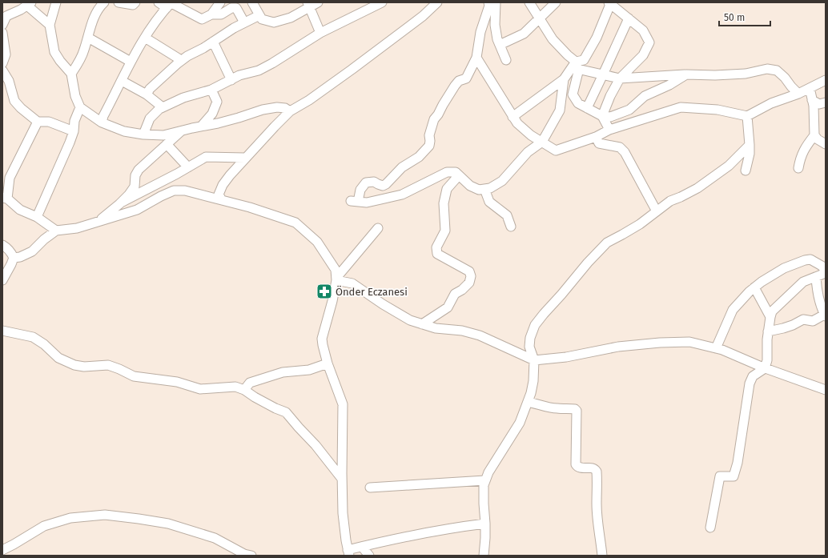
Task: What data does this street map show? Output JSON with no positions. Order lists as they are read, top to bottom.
{
  "places": {
    "pharmacy": ["Önder Eczanesi"]
  },
  "scale_bar": "50 m"
}
